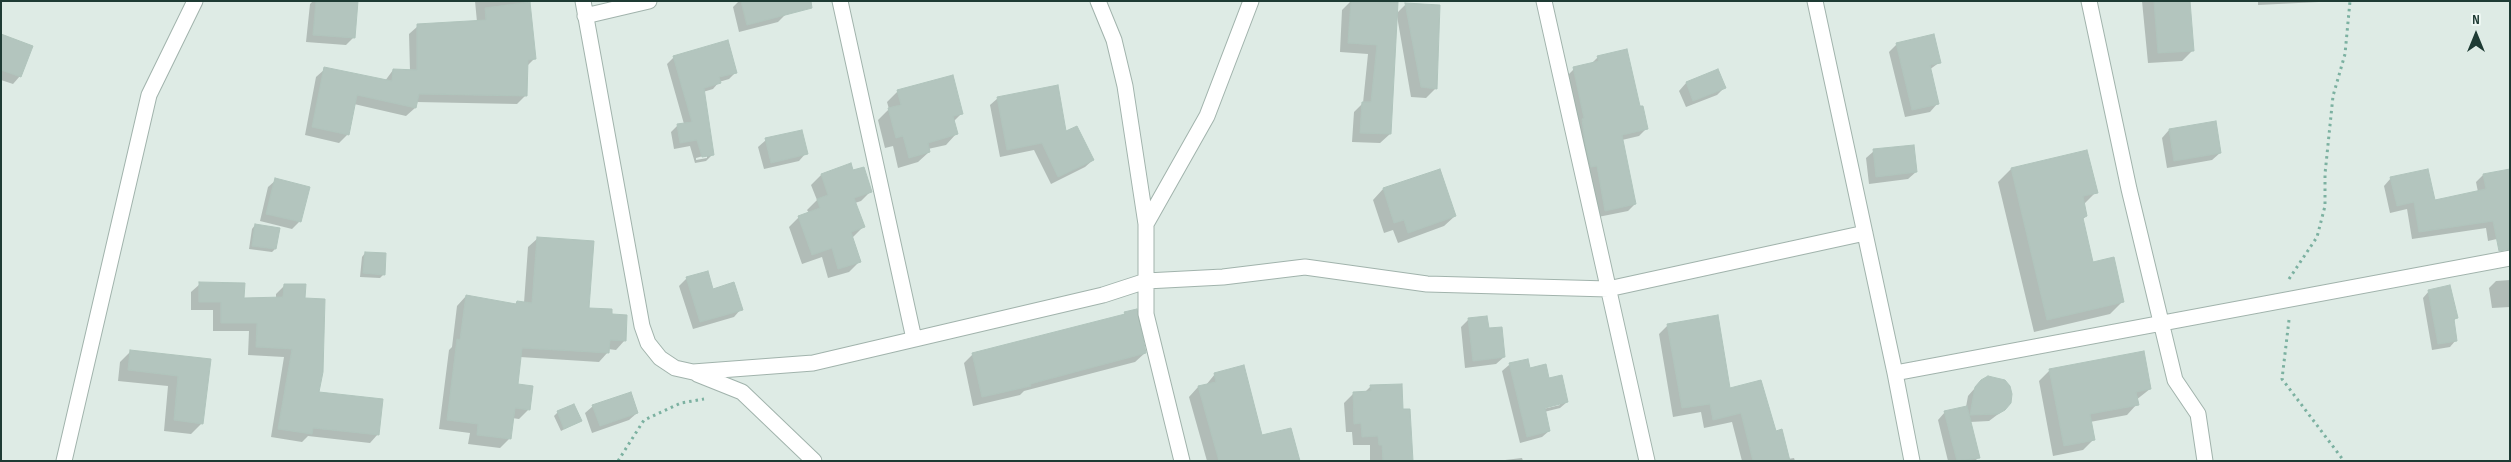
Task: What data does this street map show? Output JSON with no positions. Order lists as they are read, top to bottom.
{
  "north": "top"
}
